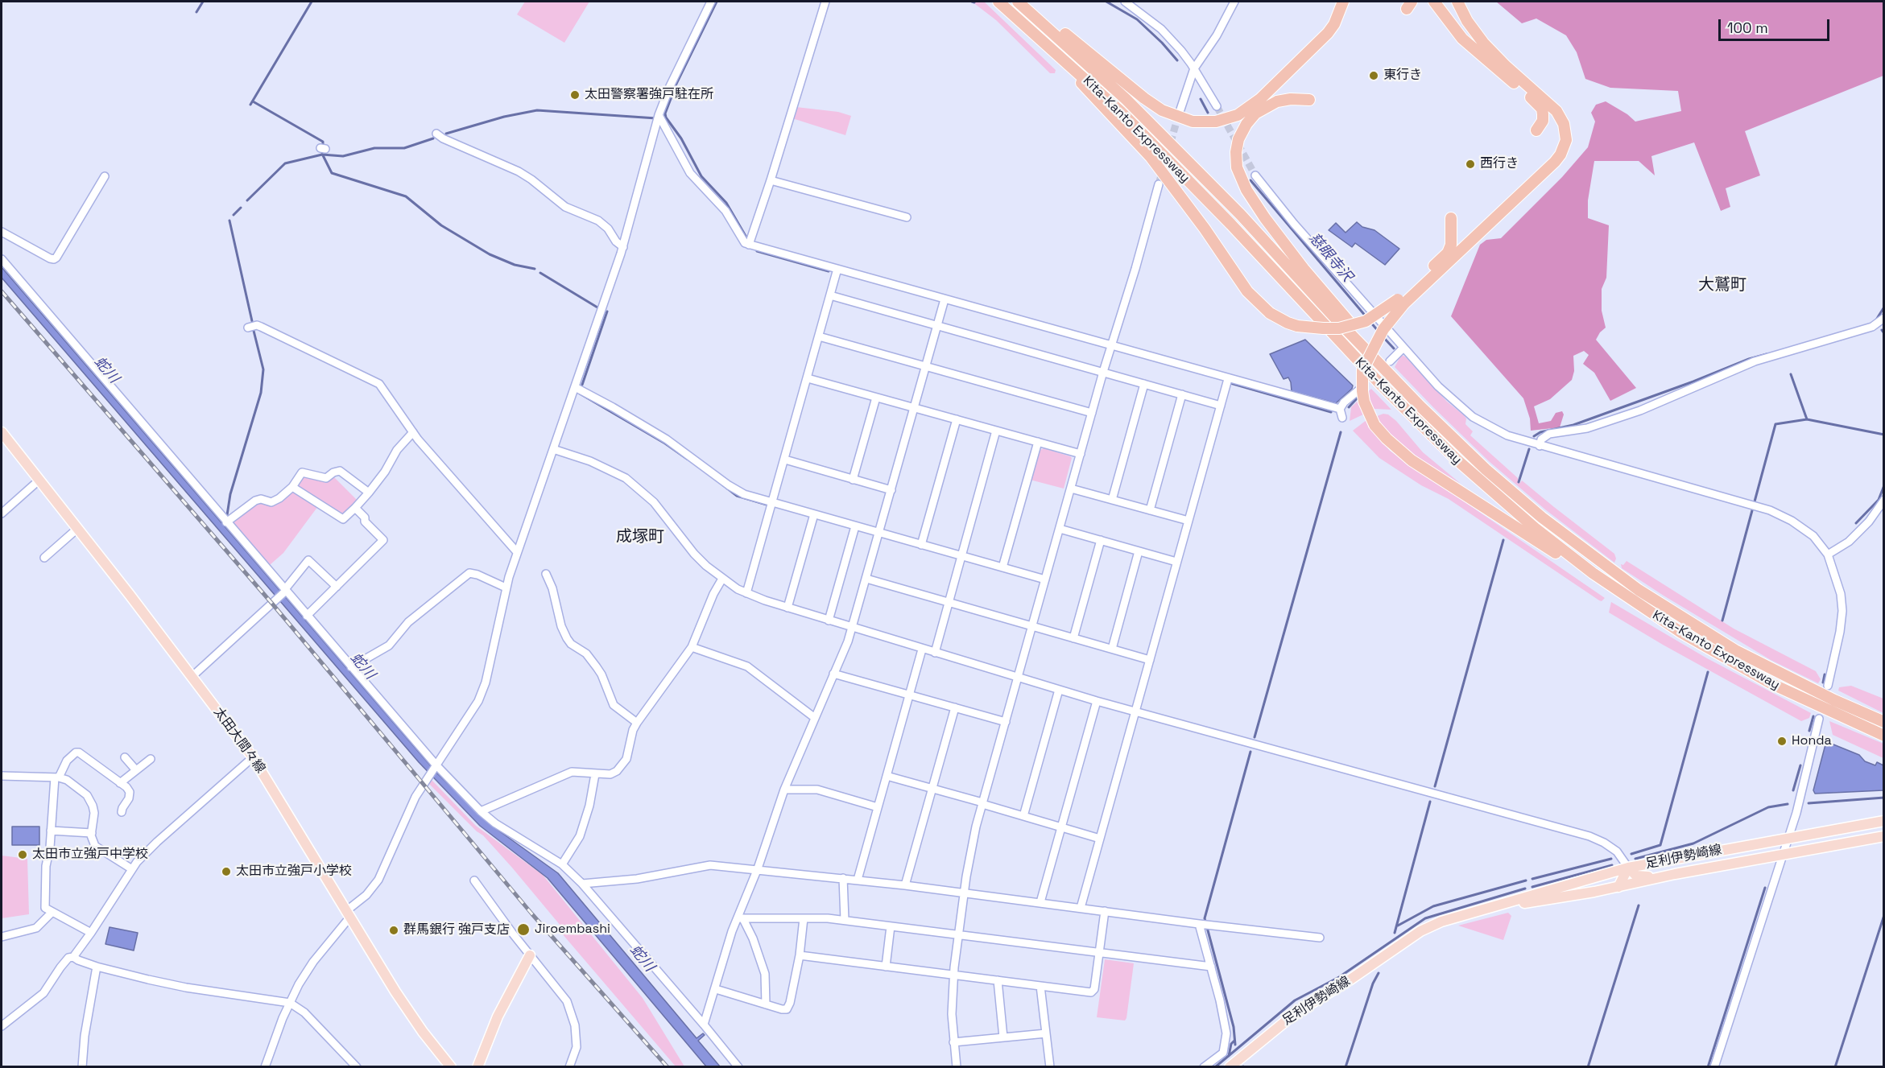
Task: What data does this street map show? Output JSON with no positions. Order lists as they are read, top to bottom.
{
  "streets": {
    "highway": ["Kita-Kanto Expressway"],
    "main road": ["太田大間々線", "足利伊勢崎線"]
  },
  "districts": ["大鷲町", "成塚町"],
  "water": ["慈眼寺沢", "蛇川"],
  "places": [
    "東行き",
    "太田警察署強戸駐在所",
    "西行き",
    "Honda",
    "太田市立強戸中学校",
    "太田市立強戸小学校",
    "Jiroembashi",
    "群馬銀行 強戸支店"
  ],
  "scale_bar": "100 m"
}
